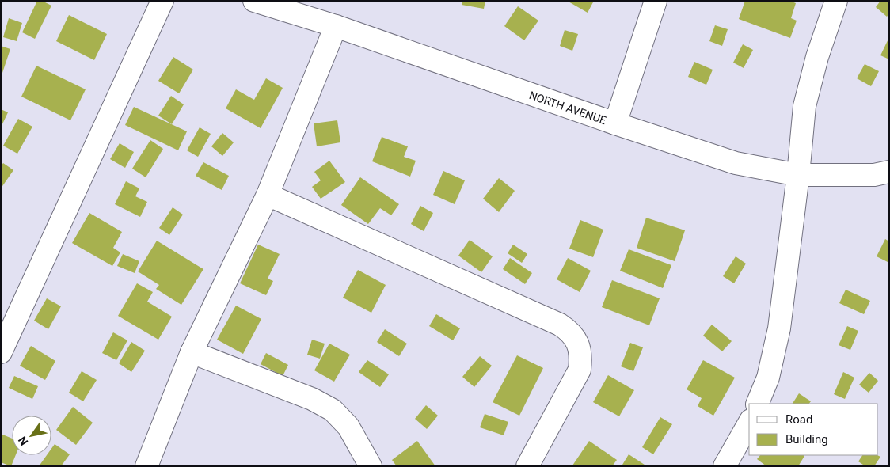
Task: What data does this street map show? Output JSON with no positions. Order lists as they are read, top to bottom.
{
  "streets": {
    "street": ["NORTH AVENUE"]
  },
  "legend": ["Road", "Building"],
  "north": "bottom left"
}
